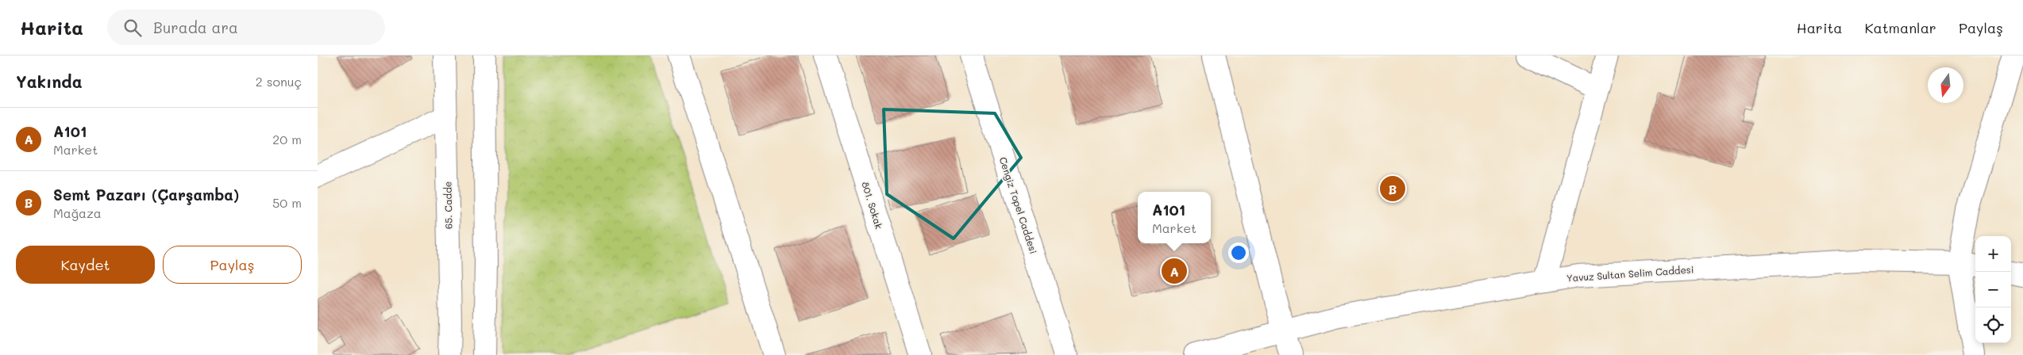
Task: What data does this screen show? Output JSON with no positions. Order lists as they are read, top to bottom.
{
  "streets": {
    "street": [
      "65. Cadde",
      "801. Sokak",
      "Cengiz Topel Caddesi",
      "Yavuz Sultan Selim Caddesi"
    ]
  },
  "north": "bottom",
  "page": {
    "header": "Harita",
    "search": "Burada ara",
    "nav": ["Harita", "Katmanlar", "Paylaş"],
    "heading": ["Yakında", "2 sonuç"],
    "list": [
      {
        "mark": "A",
        "name": "A101",
        "note": "Market",
        "value": "20 m"
      },
      {
        "mark": "B",
        "name": "Semt Pazarı (Çarşamba)",
        "note": "Mağaza",
        "value": "50 m"
      }
    ],
    "pins": ["B", "A"],
    "popup": ["A101", "Market"],
    "buttons": ["Kaydet", "Paylaş"],
    "map_buttons": ["+", "−"]
  }
}
